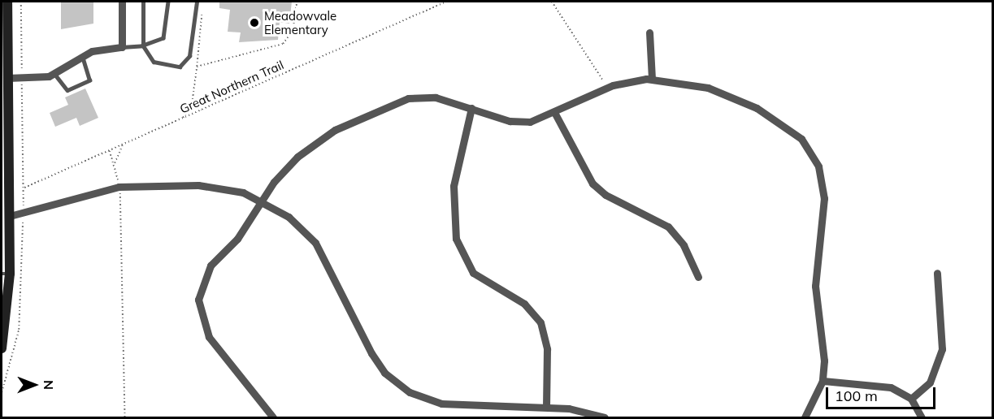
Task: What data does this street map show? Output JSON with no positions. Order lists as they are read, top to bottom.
{
  "streets": {
    "path": ["Great Northern Trail"]
  },
  "places": ["Meadowvale Elementary"],
  "scale_bar": "100 m",
  "north": "right"
}
